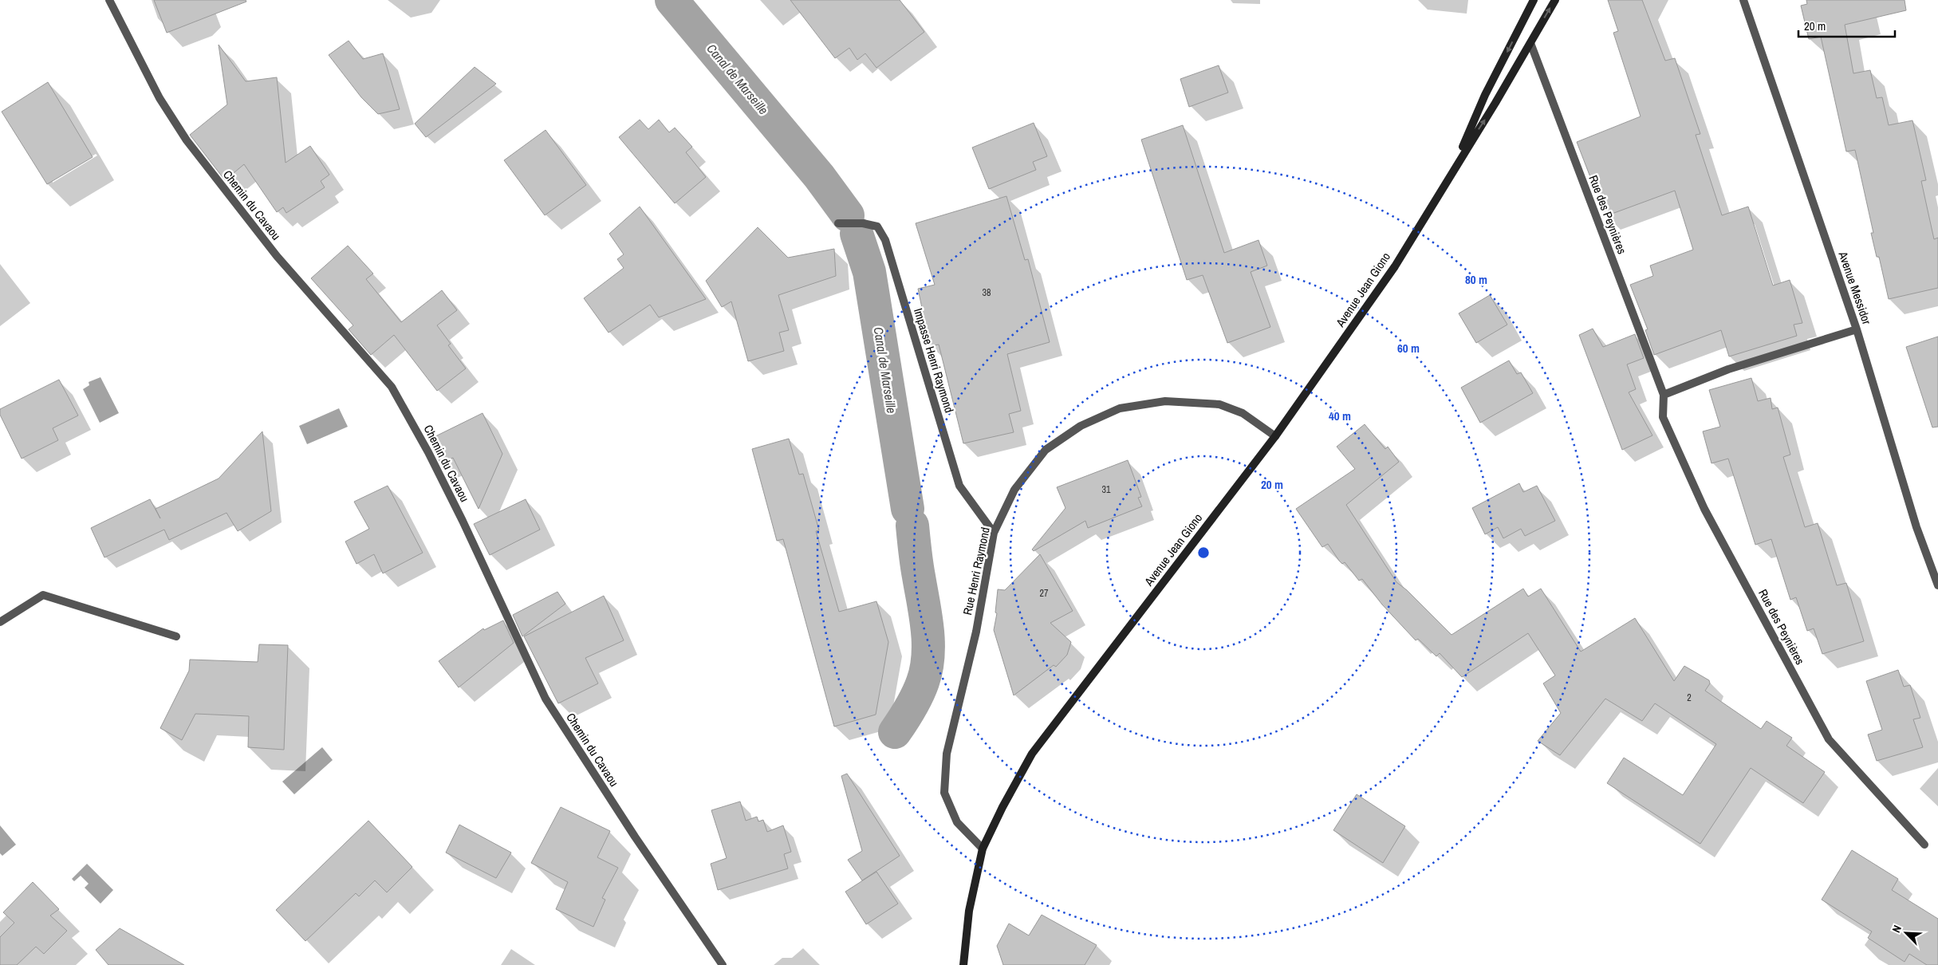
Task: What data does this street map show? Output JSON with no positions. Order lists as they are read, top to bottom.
{
  "streets": {
    "street": [
      "Chemin du Cavaou",
      "Rue des Peynières",
      "Avenue Messidor",
      "Avenue Jean Giono",
      "Impasse Henri Raymond",
      "Rue Henri Raymond"
    ]
  },
  "crossings": [
    ["Rue des Peynières", "Avenue Jean Giono"],
    ["Avenue Jean Giono", "Rue Henri Raymond"],
    ["Impasse Henri Raymond", "Rue Henri Raymond"]
  ],
  "water": ["Canal de Marseille"],
  "house_numbers": [
    "38",
    "31",
    "27",
    "2"
  ],
  "scale_bar": "20 m",
  "north": "top left",
  "rings": [
    "80 m",
    "60 m",
    "40 m",
    "20 m"
  ]
}
